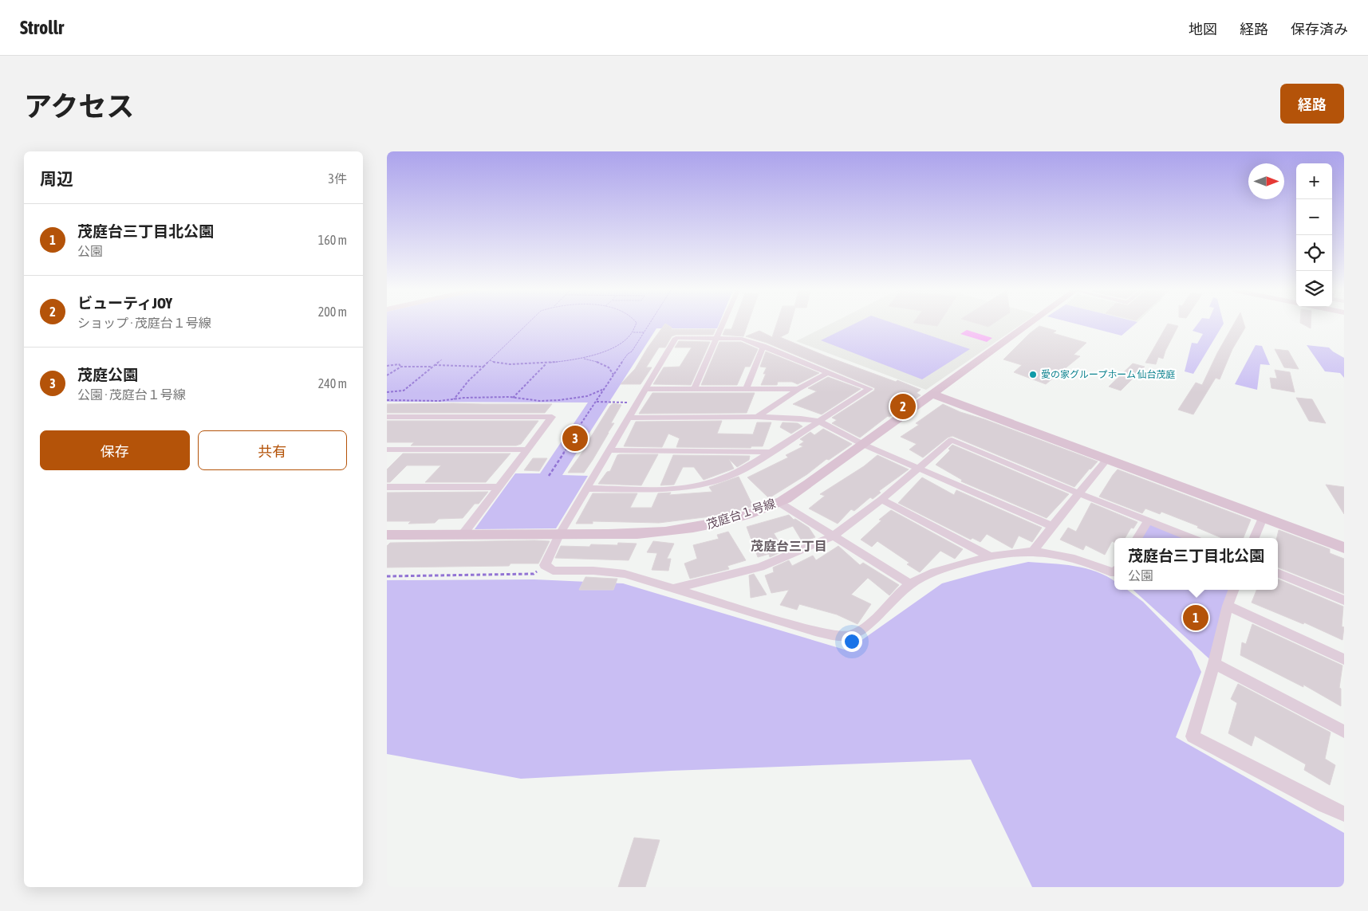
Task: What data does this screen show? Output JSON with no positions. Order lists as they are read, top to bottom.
{
  "streets": {
    "street": ["茂庭台１号線"]
  },
  "districts": ["茂庭台三丁目"],
  "places": ["愛の家グループホーム 仙台茂庭"],
  "north": "right",
  "page": {
    "header": "Strollr",
    "nav": ["地図", "経路", "保存済み"],
    "title": "アクセス",
    "buttons": [
      "経路",
      ["保存", "共有"]
    ],
    "heading": ["周辺", "3件"],
    "map_buttons": ["+", "−"],
    "list": [
      {
        "mark": "1",
        "name": "茂庭台三丁目北公園",
        "note": "公園",
        "value": "160 m"
      },
      {
        "mark": "2",
        "name": "ビューティJOY",
        "note": "ショップ · 茂庭台１号線",
        "value": "200 m"
      },
      {
        "mark": "3",
        "name": "茂庭公園",
        "note": "公園 · 茂庭台１号線",
        "value": "240 m"
      }
    ],
    "pins": ["2", "3", "1"],
    "popup": ["茂庭台三丁目北公園", "公園"]
  }
}
